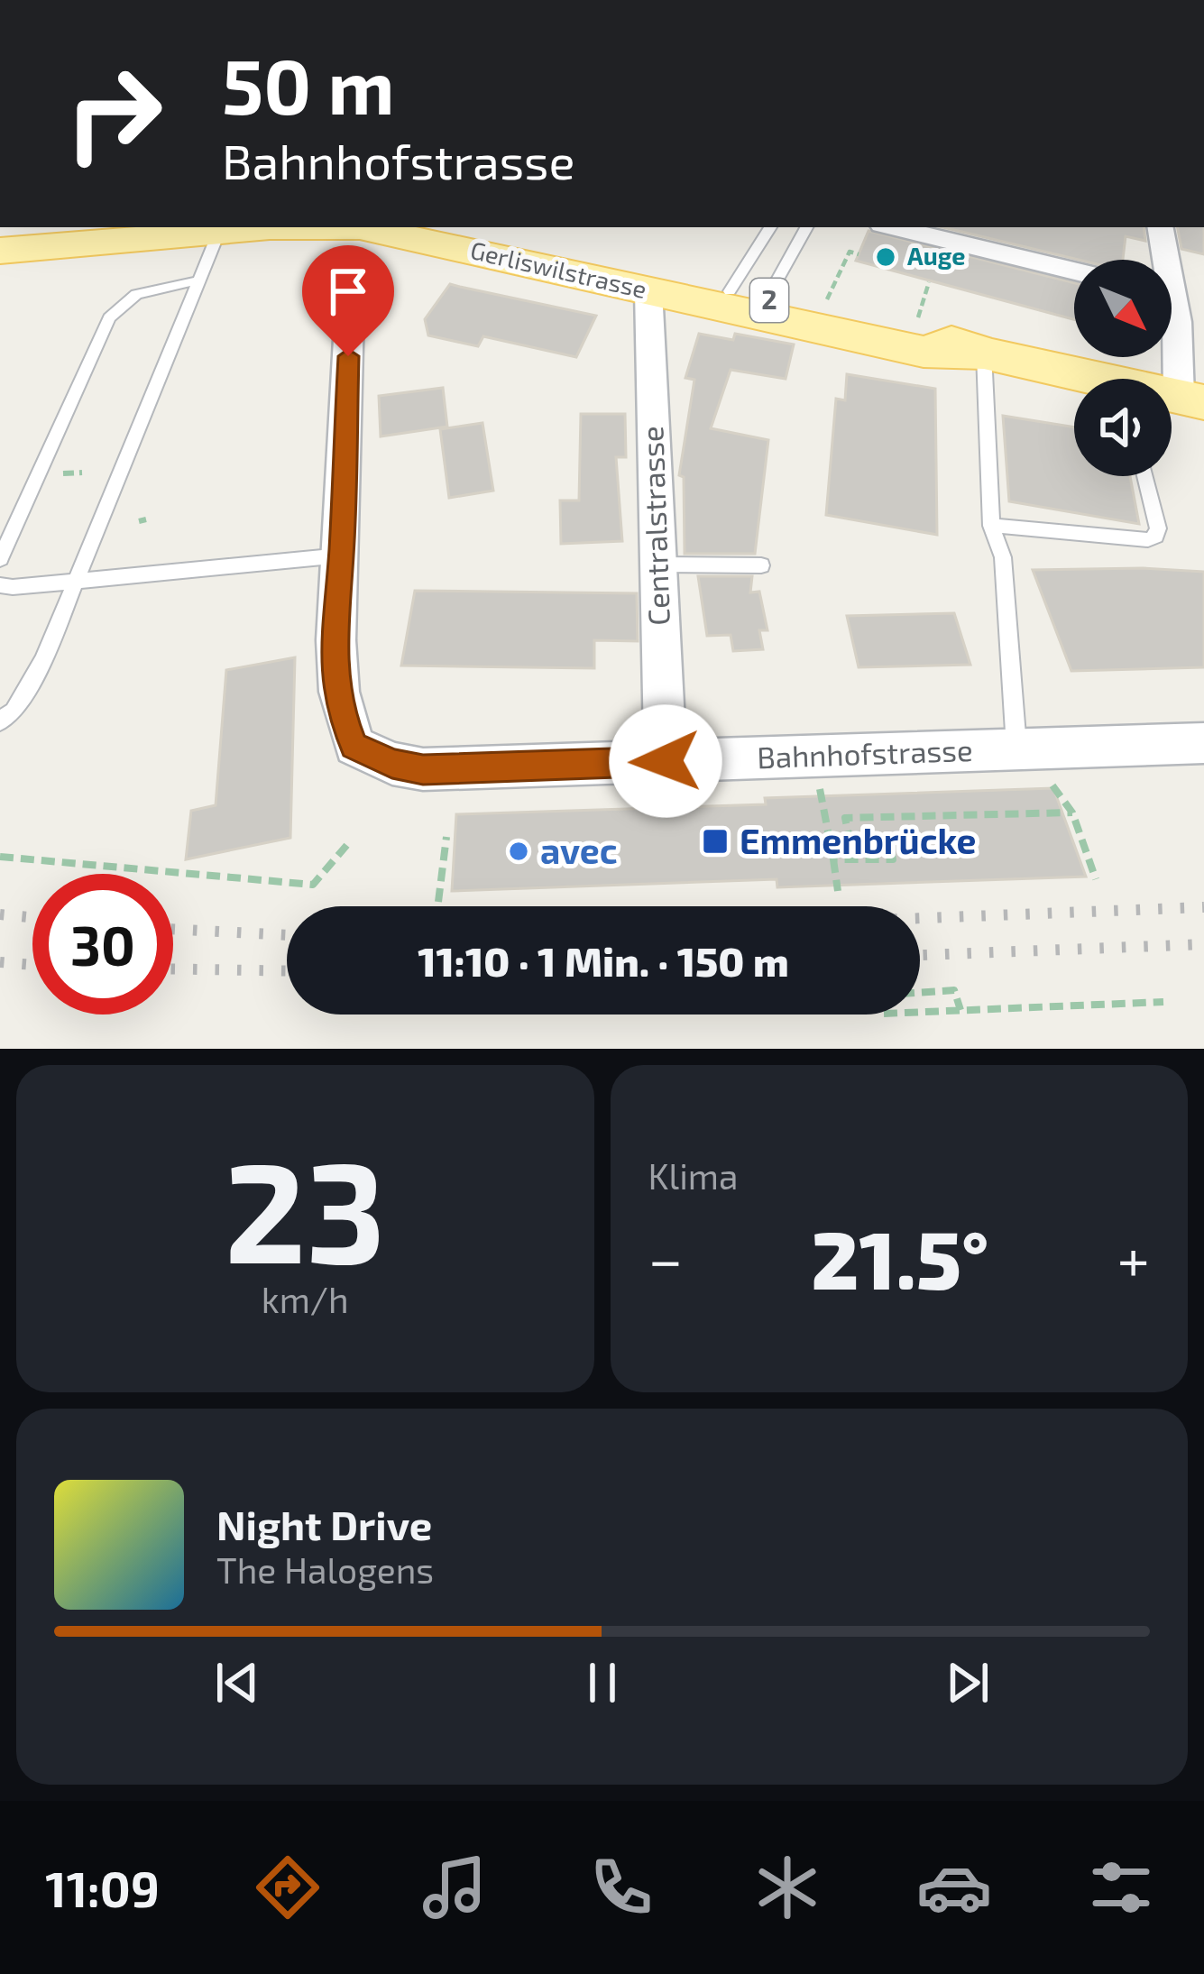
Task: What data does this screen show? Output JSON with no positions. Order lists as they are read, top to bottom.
{
  "streets": {
    "main road": ["Gerliswilstrasse", "2"],
    "street": ["Centralstrasse", "Bahnhofstrasse"]
  },
  "crossings": [
    ["Gerliswilstrasse", "Centralstrasse"],
    ["Centralstrasse", "Bahnhofstrasse"]
  ],
  "places": {
    "other": ["Auge", "avec"],
    "transit": ["Emmenbrücke"]
  },
  "north": "bottom right",
  "page": {
    "turn": ["50 m", "Bahnhofstrasse"],
    "limit": "30",
    "trip": "11:10 · 1 Min. · 150 m",
    "tile": [
      ["23", "km/h"],
      "Klima"
    ],
    "heat": ["−", "21.5°", "+"],
    "song": ["Night Drive", "The Halogens"],
    "tabs": "11:09"
  }
}
